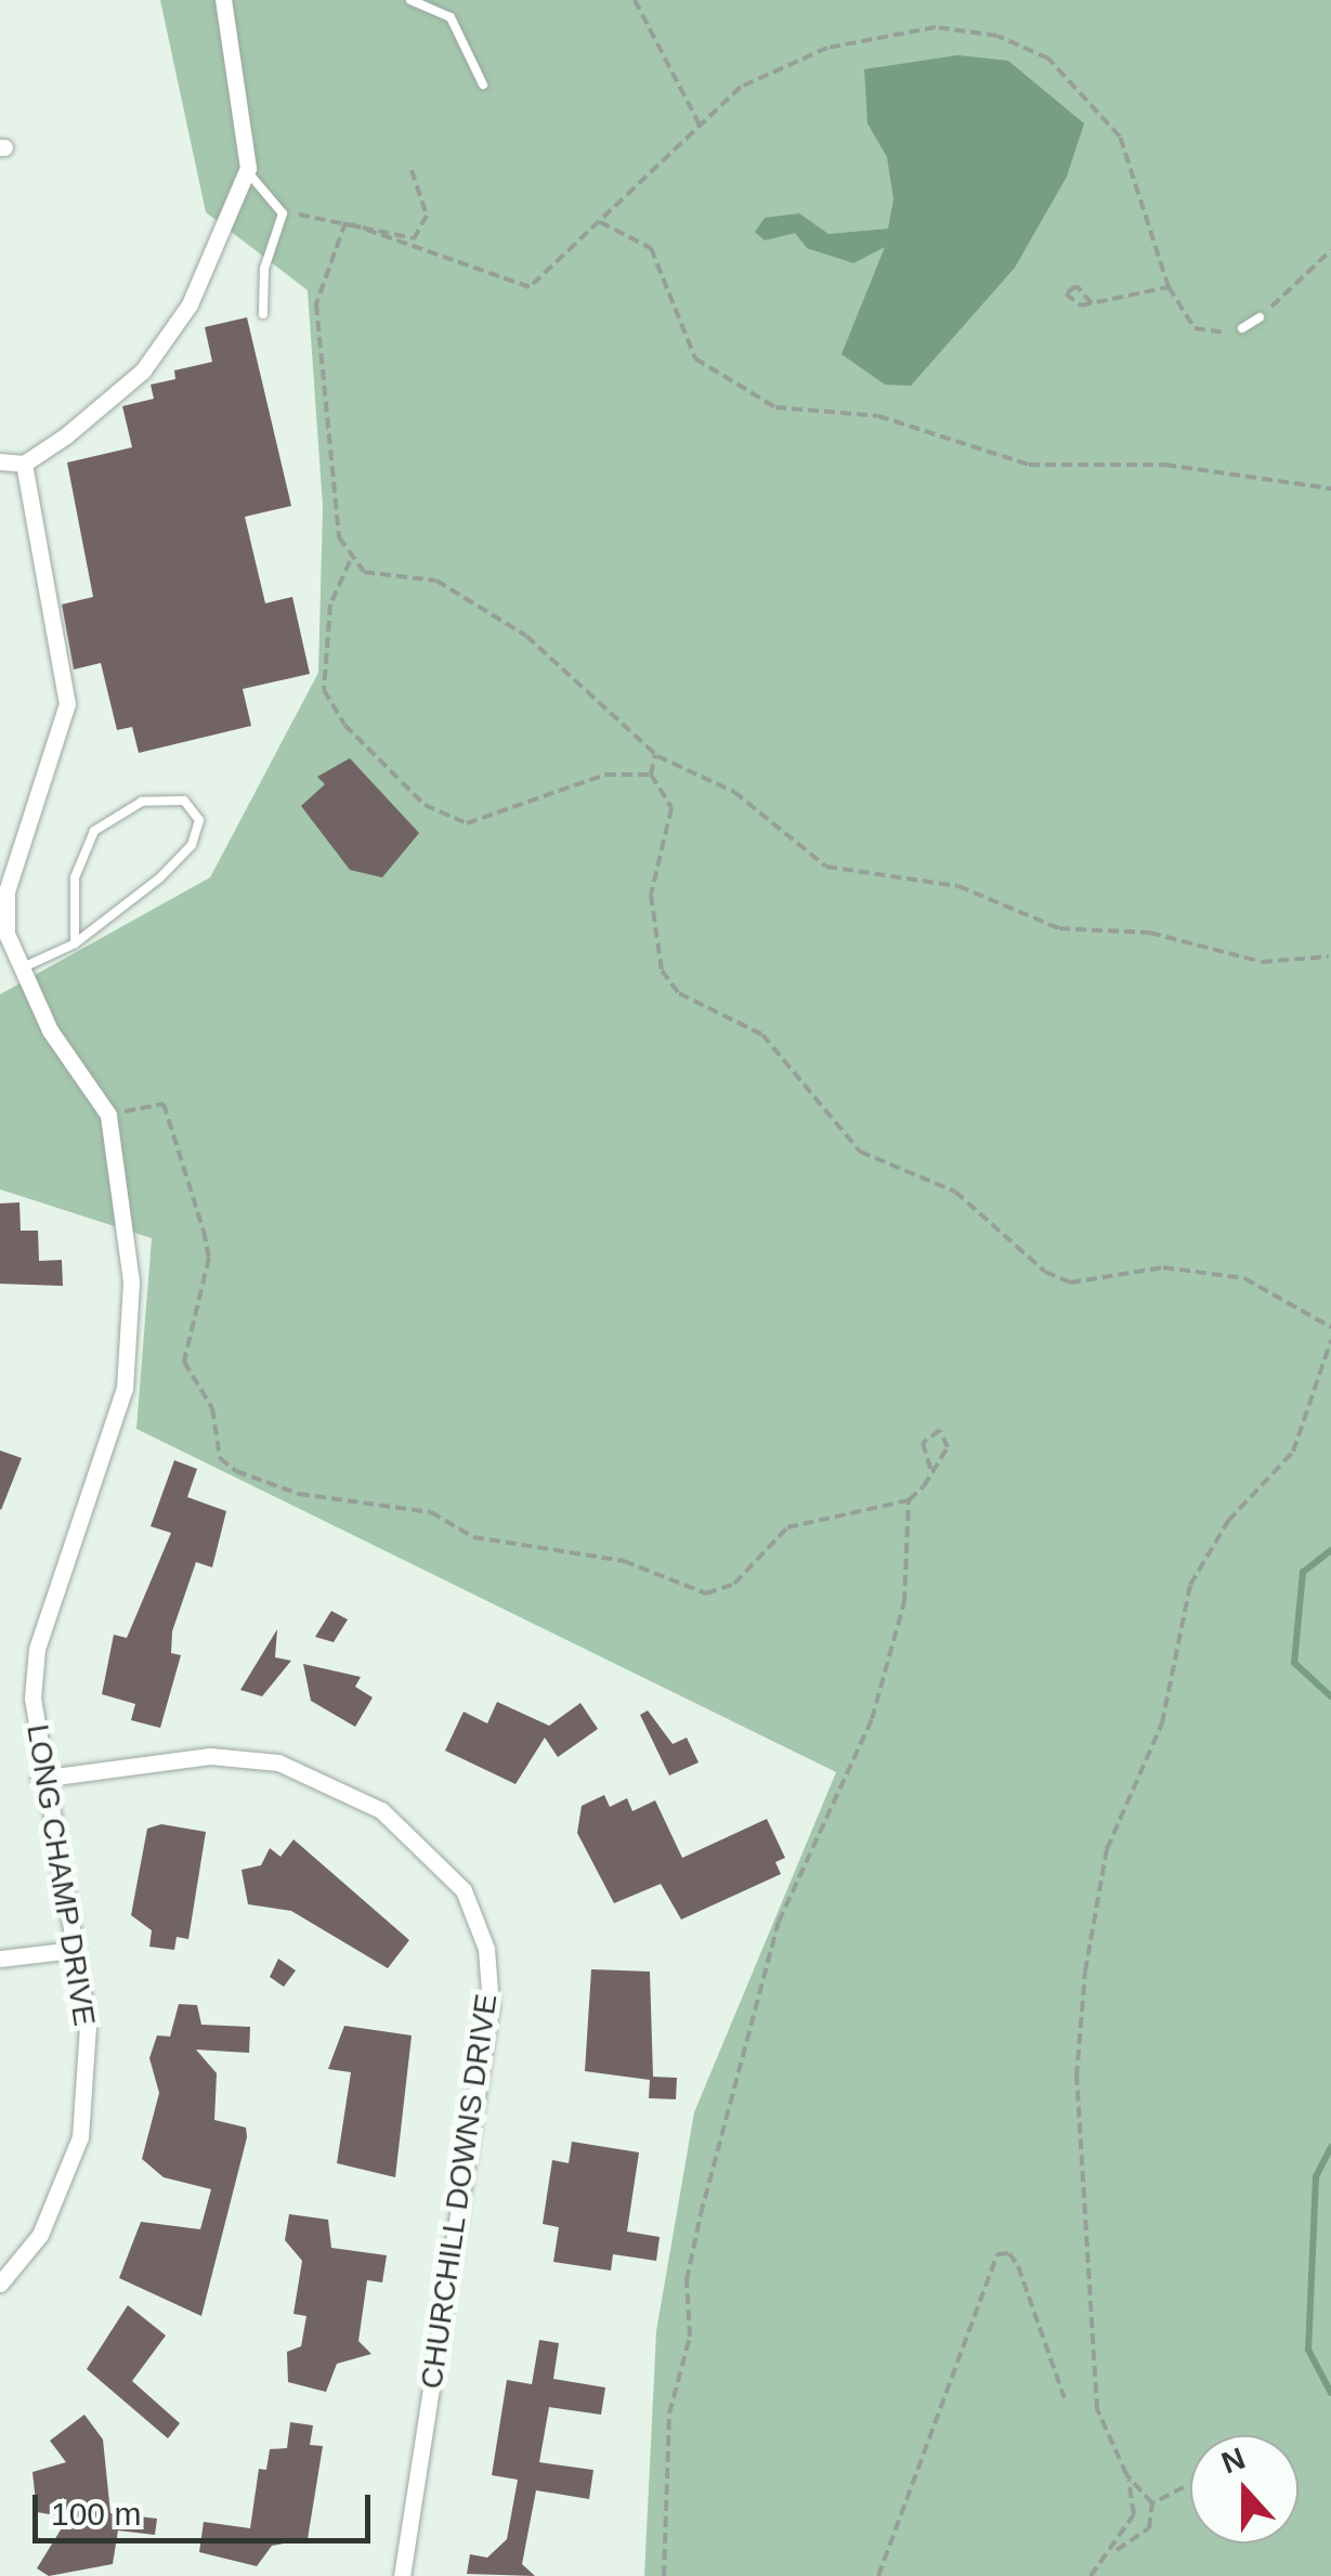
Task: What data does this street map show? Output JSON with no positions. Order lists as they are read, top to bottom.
{
  "streets": {
    "street": ["LONG CHAMP DRIVE", "CHURCHILL DOWNS DRIVE"]
  },
  "crossings": [
    ["LONG CHAMP DRIVE", "CHURCHILL DOWNS DRIVE"]
  ],
  "scale_bar": "100 m",
  "north": "top"
}
